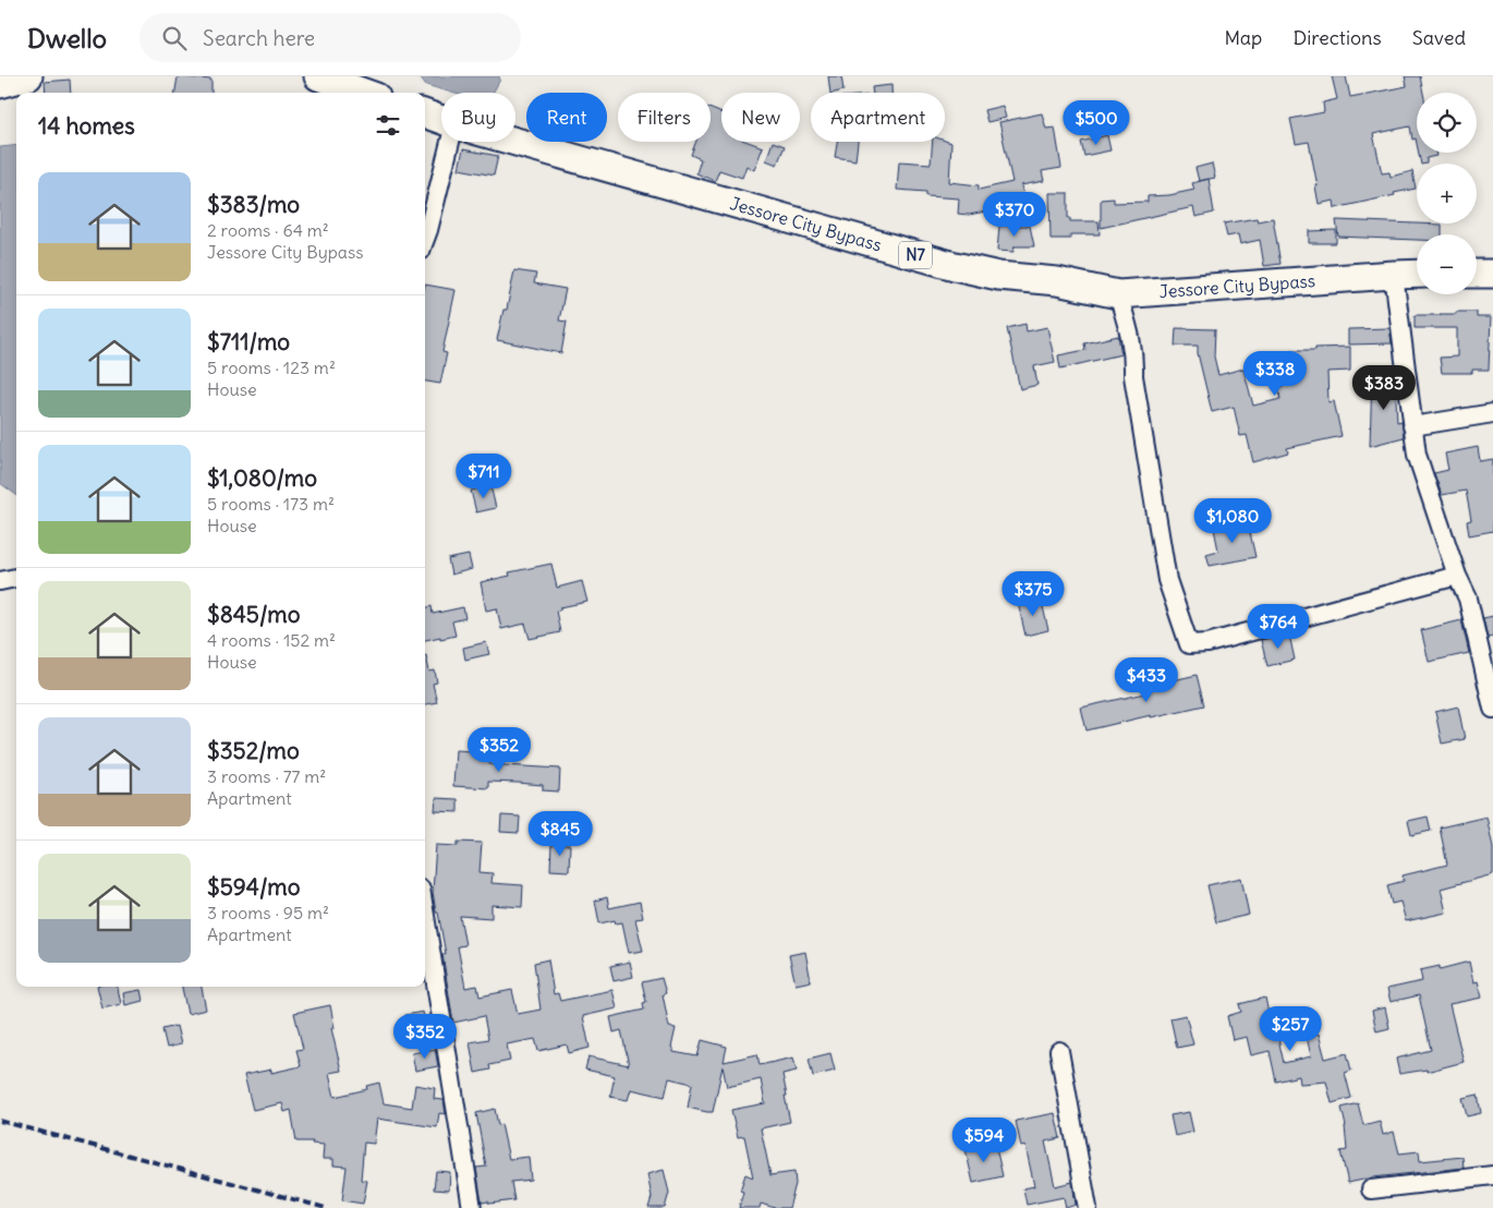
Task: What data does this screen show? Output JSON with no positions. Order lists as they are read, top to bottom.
{
  "streets": {
    "highway": ["Jessore City Bypass", "N7"]
  },
  "page": {
    "header": "Dwello",
    "search": "Search here",
    "nav": ["Map", "Directions", "Saved"],
    "map_buttons": ["+", "−"],
    "chip": [
      "Buy",
      "Rent",
      "Filters",
      "New",
      "Apartment"
    ],
    "heading": "14 homes",
    "price": [
      "$500",
      "$370",
      "$338",
      "$383",
      "$711",
      "$1,080",
      "$375",
      "$764",
      "$433",
      "$352",
      "$845",
      "$257",
      "$352",
      "$594"
    ],
    "list": [
      {
        "name": "$383/mo",
        "note": "2 rooms · 64 m² · Jessore City Bypass"
      },
      {
        "name": "$711/mo",
        "note": "5 rooms · 123 m² · House"
      },
      {
        "name": "$1,080/mo",
        "note": "5 rooms · 173 m² · House"
      },
      {
        "name": "$845/mo",
        "note": "4 rooms · 152 m² · House"
      },
      {
        "name": "$352/mo",
        "note": "3 rooms · 77 m² · Apartment"
      },
      {
        "name": "$594/mo",
        "note": "3 rooms · 95 m² · Apartment"
      }
    ]
  }
}
